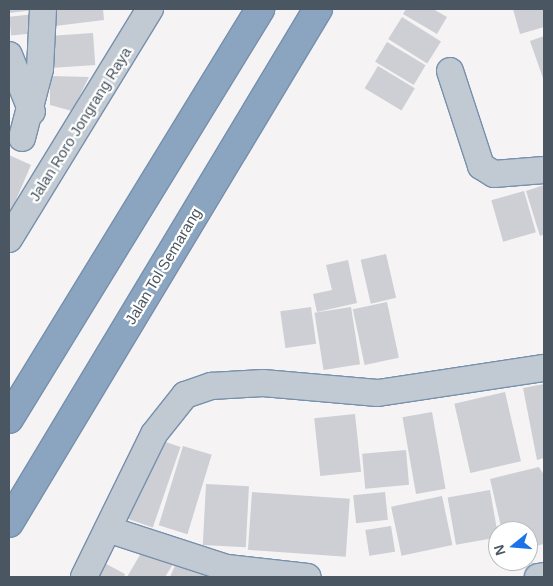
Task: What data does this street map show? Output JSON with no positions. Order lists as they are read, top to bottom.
{
  "streets": {
    "highway": ["Jalan Tol Semarang"],
    "street": ["Jalan Roro Jongrang Raya"]
  },
  "north": "left"
}
